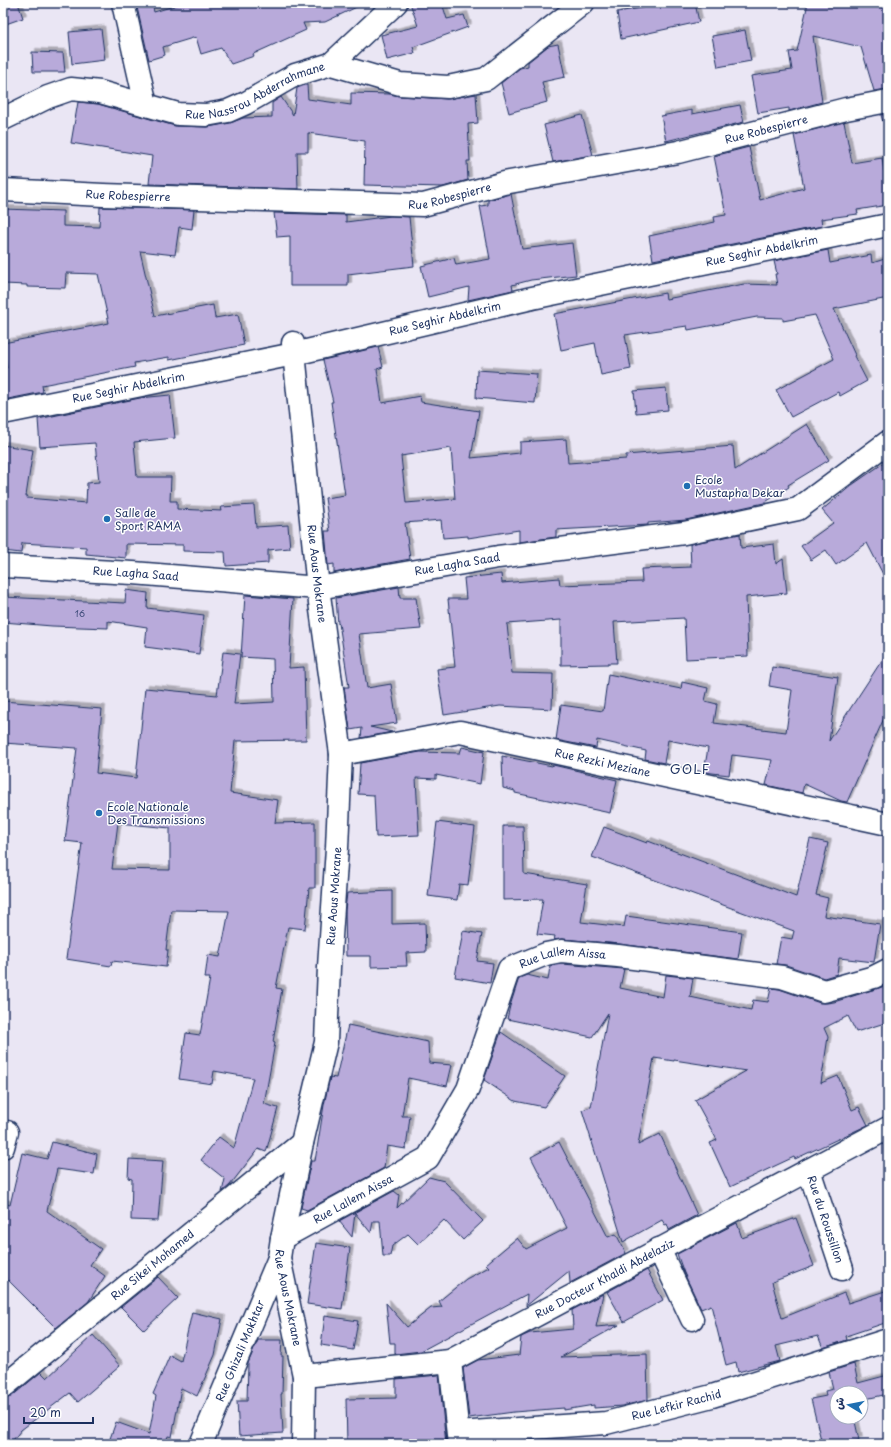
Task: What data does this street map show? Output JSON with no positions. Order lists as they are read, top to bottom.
{
  "streets": {
    "street": [
      "Rue Nassrou Abderrahmane",
      "Rue Robespierre",
      "Rue Seghir Abdelkrim",
      "Rue Lagha Saad",
      "Rue Aous Mokrane",
      "Rue Rezki Meziane",
      "Rue Lallem Aissa",
      "Rue du Roussillon",
      "Rue Sikei Mohamed",
      "Rue Docteur Khaldi Abdelaziz",
      "Rue Ghizali Mokhtar",
      "Rue Lefkir Rachid"
    ]
  },
  "crossings": [
    ["Rue Seghir Abdelkrim", "Rue Aous Mokrane"],
    ["Rue Lagha Saad", "Rue Aous Mokrane"],
    ["Rue Aous Mokrane", "Rue Rezki Meziane"],
    ["Rue Aous Mokrane", "Rue Lallem Aissa"],
    ["Rue Aous Mokrane", "Rue Sikei Mohamed"],
    ["Rue Aous Mokrane", "Rue Docteur Khaldi Abdelaziz"],
    ["Rue Aous Mokrane", "Rue Ghizali Mokhtar"],
    ["Rue Lallem Aissa", "Rue Ghizali Mokhtar"],
    ["Rue du Roussillon", "Rue Docteur Khaldi Abdelaziz"]
  ],
  "districts": ["GOLF"],
  "places": ["Ecole Mustapha Dekar", "Salle de Sport RAMA", "Ecole Nationale Des Transmissions"],
  "house_numbers": ["16"],
  "scale_bar": "20 m",
  "north": "left"
}
